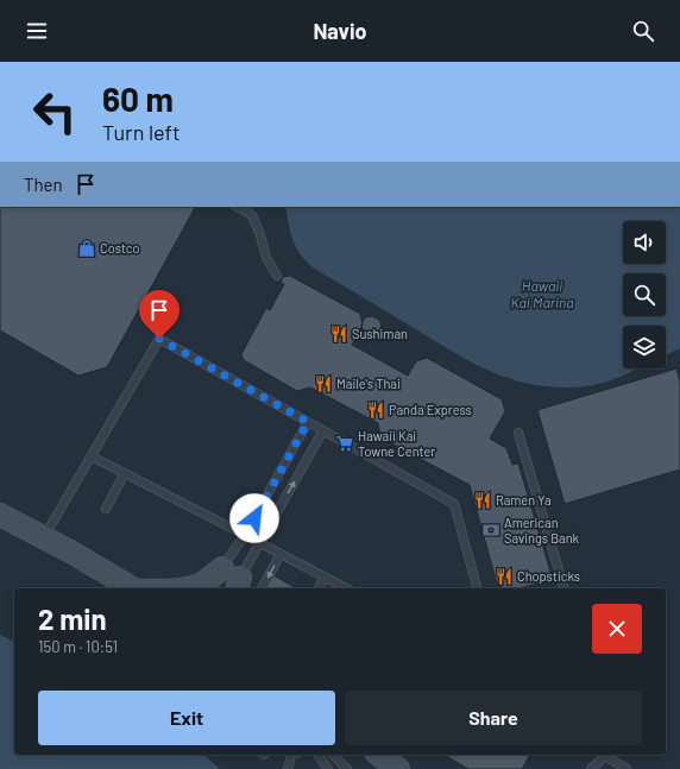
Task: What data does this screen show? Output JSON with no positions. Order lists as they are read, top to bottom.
{
  "water": ["Hawaii Kai Marina"],
  "places": {
    "shop": ["Costco"],
    "restaurant": [
      "Sushiman",
      "Maile's Thai",
      "Panda Express",
      "Ramen Ya",
      "Chopsticks"
    ],
    "supermarket": ["Hawaii Kai Towne Center"],
    "bank": ["American Savings Bank"]
  },
  "page": {
    "header": "Navio",
    "turn": ["60 m", "Turn left"],
    "then": "Then",
    "heading": ["2 min", "150 m · 10:51"],
    "buttons": ["Exit", "Share"]
  }
}
